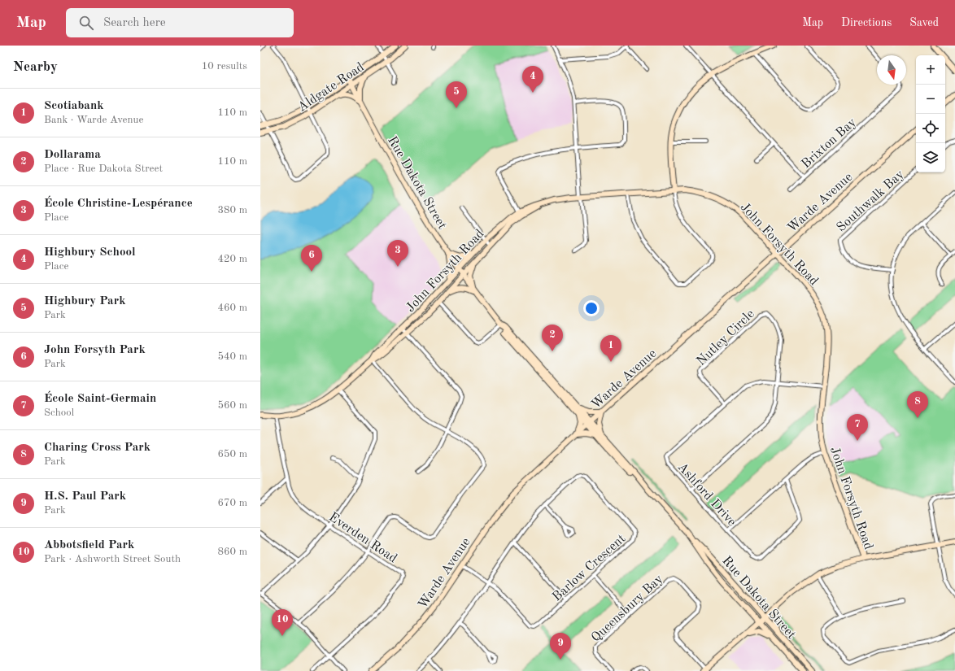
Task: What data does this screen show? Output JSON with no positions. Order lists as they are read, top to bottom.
{
  "streets": {
    "street": [
      "Aldgate Road",
      "Brixton Bay",
      "Rue Dakota Street",
      "Southwalk Bay",
      "Warde Avenue",
      "John Forsyth Road",
      "Nutley Circle",
      "Ashford Drive",
      "Everden Road",
      "Barlow Crescent",
      "Queensbury Bay"
    ]
  },
  "crossings": [
    ["Aldgate Road", "Rue Dakota Street"],
    ["Rue Dakota Street", "Warde Avenue"],
    ["Rue Dakota Street", "John Forsyth Road"],
    ["Warde Avenue", "John Forsyth Road"],
    ["Warde Avenue", "Barlow Crescent"],
    ["John Forsyth Road", "Ashford Drive"],
    ["John Forsyth Road", "Everden Road"],
    ["Nutley Circle", "Ashford Drive"]
  ],
  "north": "bottom",
  "page": {
    "header": "Map",
    "search": "Search here",
    "nav": ["Map", "Directions", "Saved"],
    "heading": ["Nearby", "10 results"],
    "map_buttons": ["+", "−"],
    "pins": [
      "4",
      "5",
      "3",
      "6",
      "2",
      "1",
      "8",
      "7",
      "10",
      "9"
    ],
    "list": [
      {
        "mark": "1",
        "name": "Scotiabank",
        "note": "Bank · Warde Avenue",
        "value": "110 m"
      },
      {
        "mark": "2",
        "name": "Dollarama",
        "note": "Place · Rue Dakota Street",
        "value": "110 m"
      },
      {
        "mark": "3",
        "name": "École Christine-Lespérance",
        "note": "Place",
        "value": "380 m"
      },
      {
        "mark": "4",
        "name": "Highbury School",
        "note": "Place",
        "value": "420 m"
      },
      {
        "mark": "5",
        "name": "Highbury Park",
        "note": "Park",
        "value": "460 m"
      },
      {
        "mark": "6",
        "name": "John Forsyth Park",
        "note": "Park",
        "value": "540 m"
      },
      {
        "mark": "7",
        "name": "École Saint-Germain",
        "note": "School",
        "value": "560 m"
      },
      {
        "mark": "8",
        "name": "Charing Cross Park",
        "note": "Park",
        "value": "650 m"
      },
      {
        "mark": "9",
        "name": "H.S. Paul Park",
        "note": "Park",
        "value": "670 m"
      },
      {
        "mark": "10",
        "name": "Abbotsfield Park",
        "note": "Park · Ashworth Street South",
        "value": "860 m"
      }
    ]
  }
}
